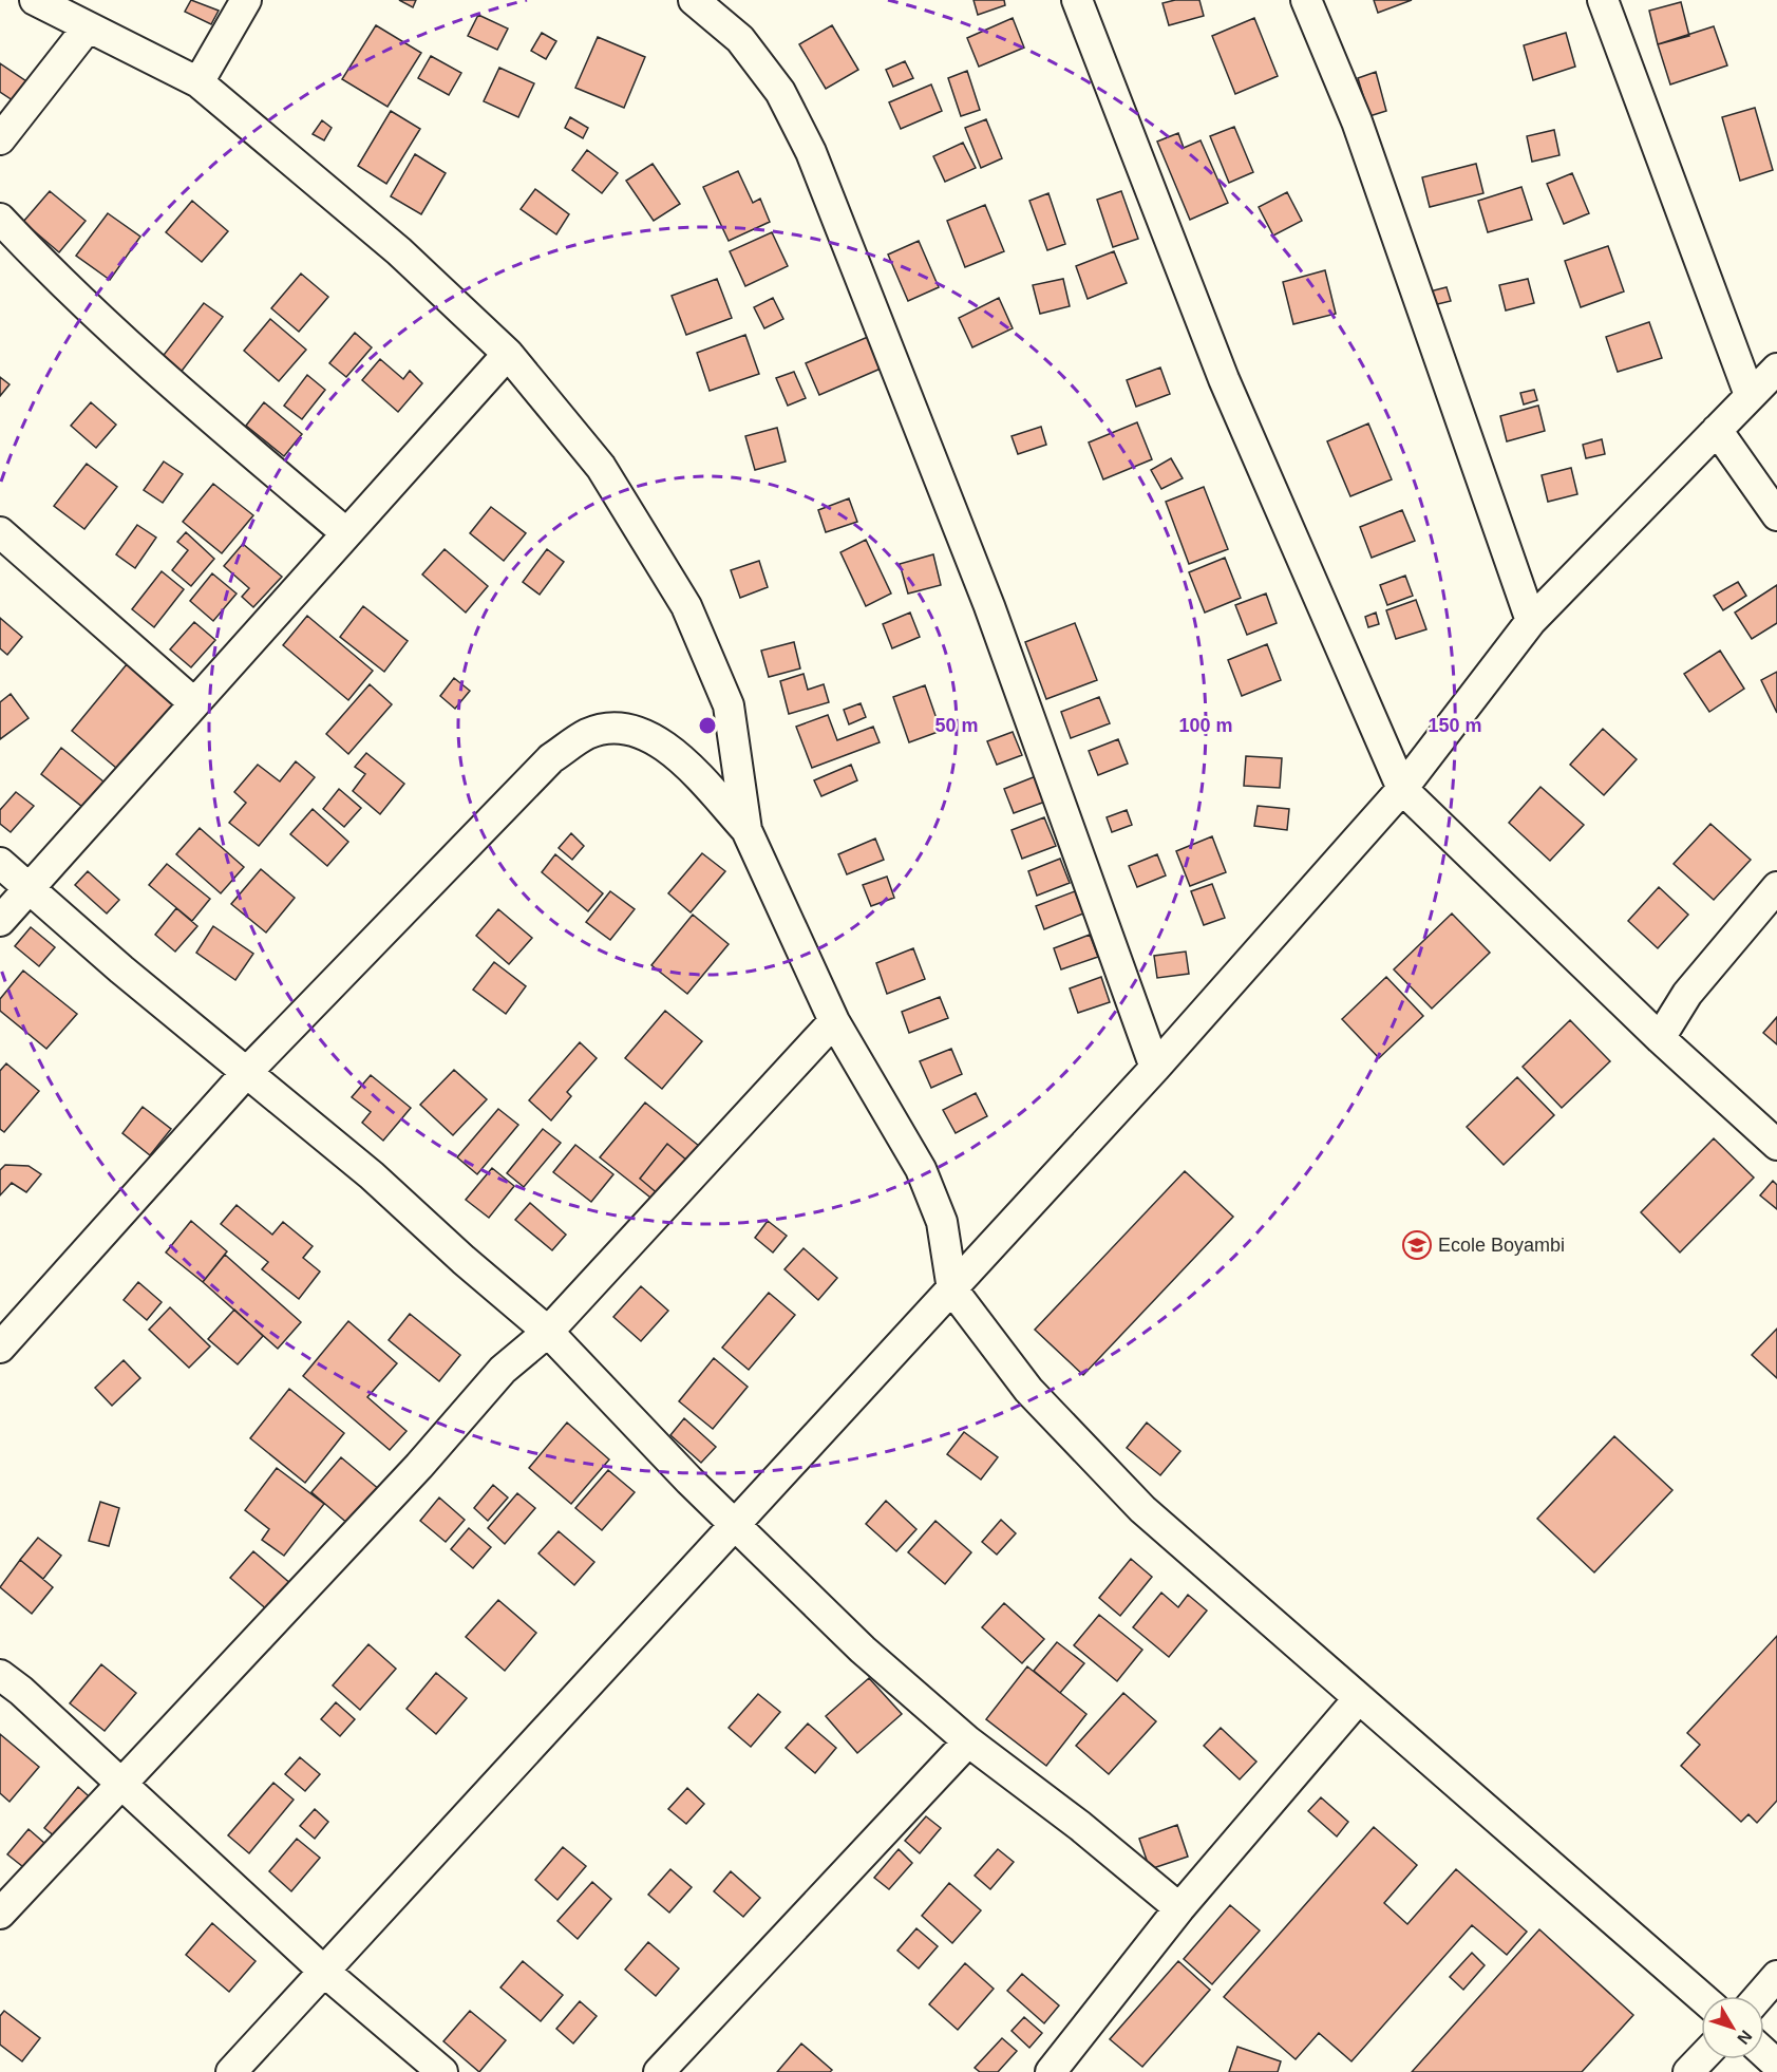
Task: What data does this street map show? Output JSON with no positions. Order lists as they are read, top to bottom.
{
  "places": {
    "school or university": ["Ecole Boyambi"]
  },
  "north": "bottom right",
  "rings": ["50 m", "100 m", "150 m"]
}
